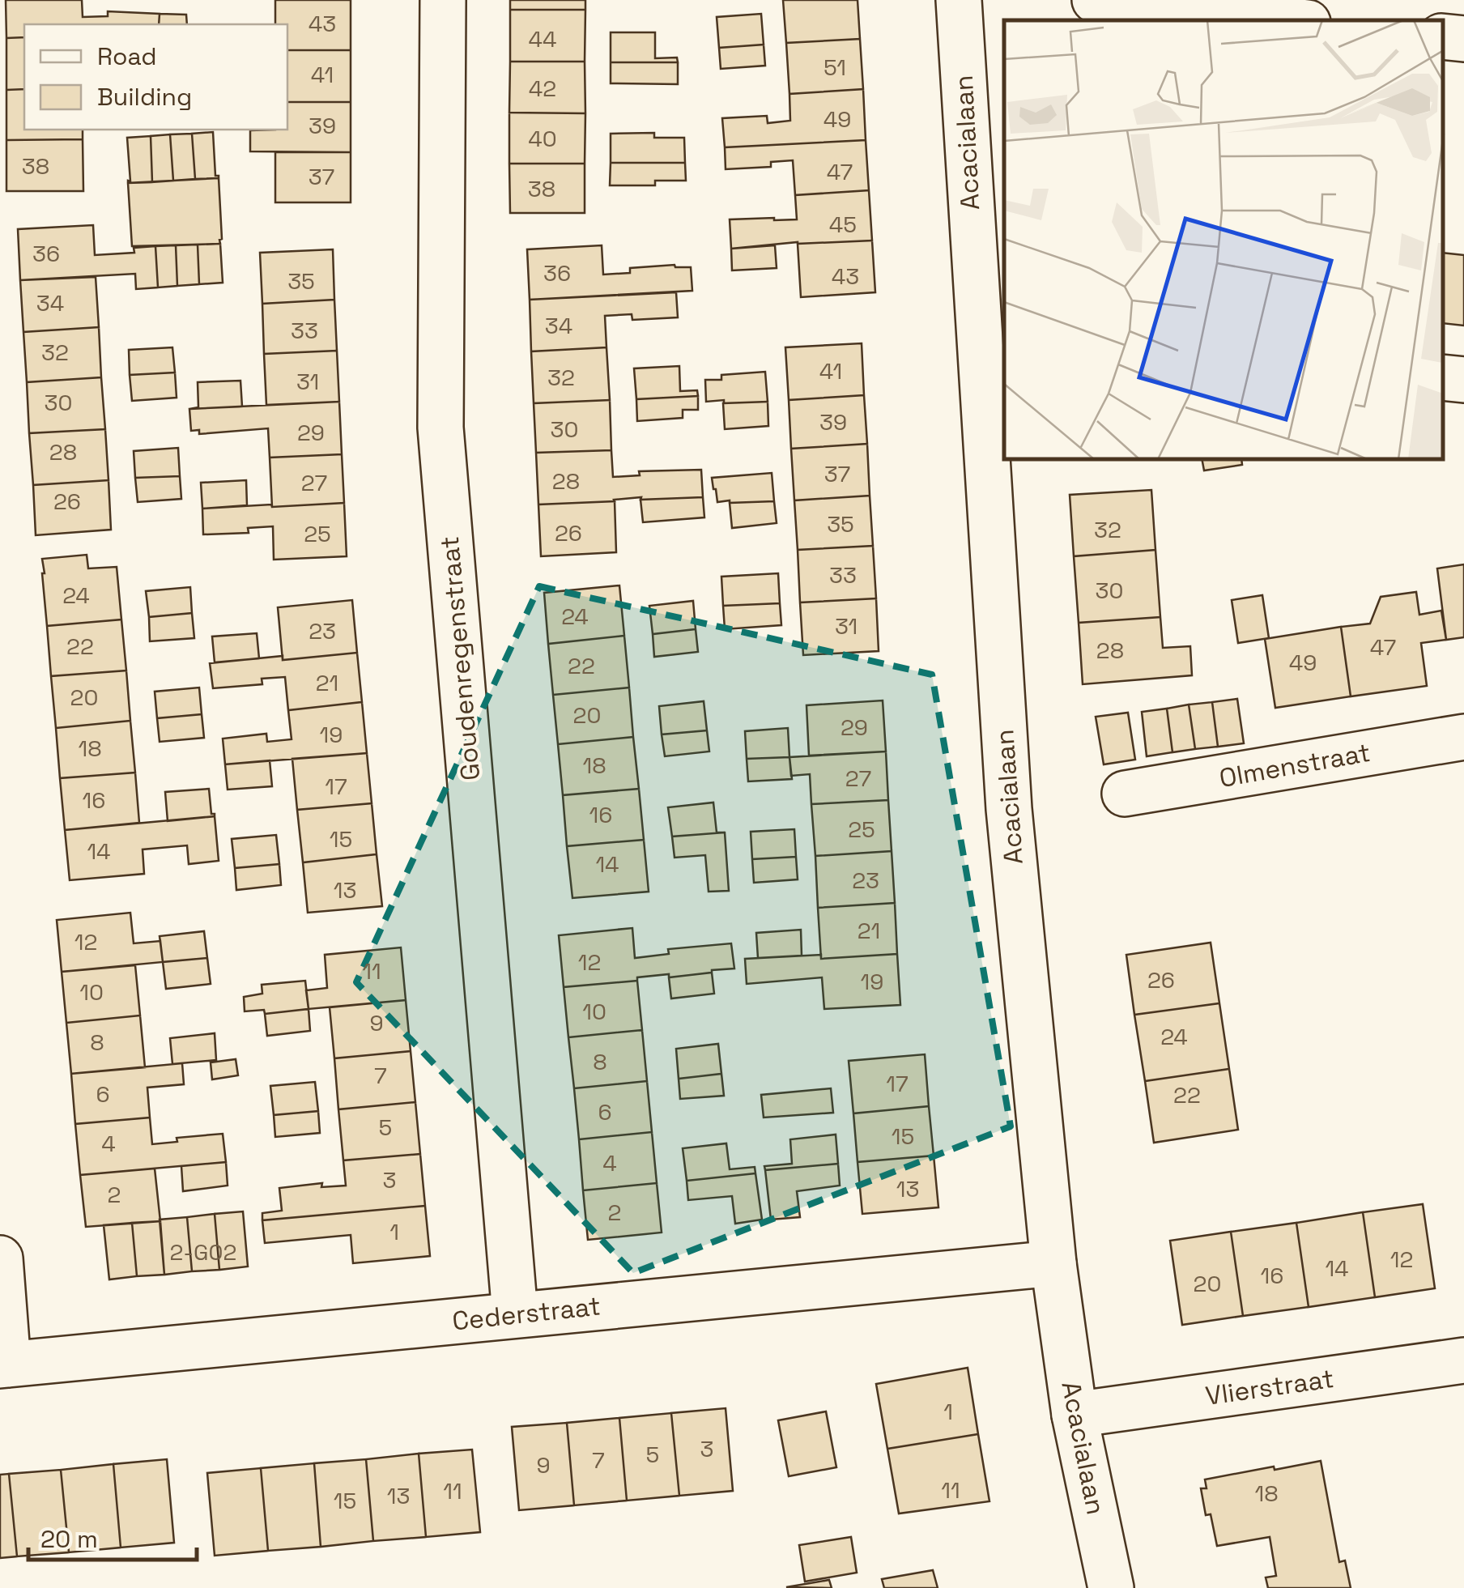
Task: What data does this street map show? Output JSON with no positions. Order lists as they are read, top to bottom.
{
  "streets": {
    "street": [
      "Acacialaan",
      "Goudenregenstraat",
      "Olmenstraat",
      "Cederstraat",
      "Vlierstraat"
    ]
  },
  "crossings": [
    ["Acacialaan", "Cederstraat"],
    ["Acacialaan", "Vlierstraat"],
    ["Goudenregenstraat", "Cederstraat"]
  ],
  "house_numbers": [
    "43",
    "44",
    "51",
    "41",
    "42",
    "49",
    "39",
    "40",
    "38",
    "47",
    "37",
    "38",
    "45",
    "36",
    "36",
    "43",
    "35",
    "34",
    "34",
    "33",
    "32",
    "41",
    "32",
    "31",
    "30",
    "39",
    "30",
    "29",
    "28",
    "37",
    "28",
    "27",
    "26",
    "35",
    "32",
    "26",
    "25",
    "33",
    "30",
    "24",
    "24",
    "31",
    "23",
    "22",
    "47",
    "28",
    "49",
    "22",
    "21",
    "20",
    "20",
    "29",
    "19",
    "18",
    "18",
    "27",
    "17",
    "16",
    "16",
    "25",
    "15",
    "14",
    "14",
    "23",
    "13",
    "21",
    "12",
    "12",
    "11",
    "26",
    "19",
    "10",
    "10",
    "9",
    "24",
    "8",
    "8",
    "7",
    "17",
    "6",
    "22",
    "6",
    "5",
    "15",
    "4",
    "4",
    "3",
    "13",
    "2",
    "2",
    "1",
    "2-G02",
    "12",
    "14",
    "16",
    "20",
    "1",
    "3",
    "5",
    "7",
    "9",
    "11",
    "11",
    "18",
    "13",
    "15"
  ],
  "legend": ["Road", "Building"],
  "scale_bar": "20 m"
}
